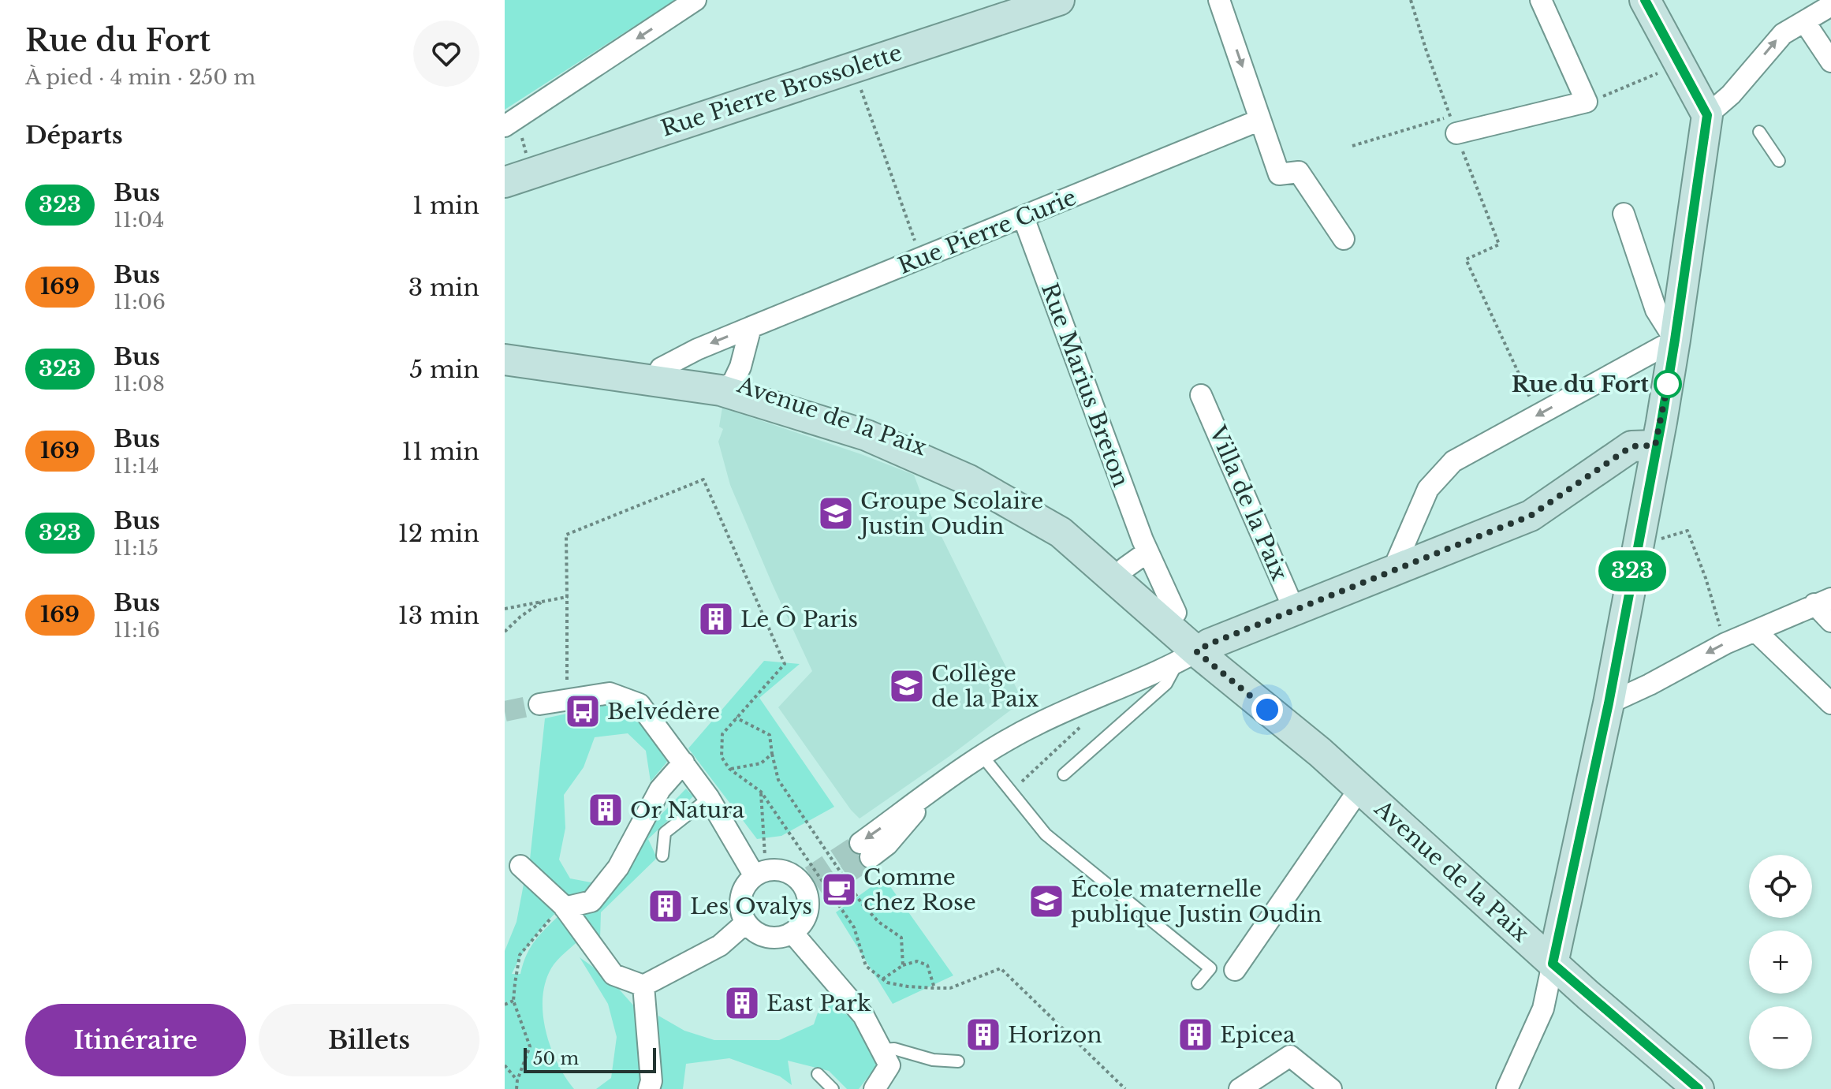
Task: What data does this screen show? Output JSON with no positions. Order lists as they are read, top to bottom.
{
  "streets": {
    "main road": ["Rue Pierre Brossolette", "Avenue de la Paix"],
    "street": ["Rue Pierre Curie", "Rue Marius Breton", "Villa de la Paix"]
  },
  "crossings": [
    ["Rue Pierre Curie", "Rue Marius Breton"],
    ["Rue Pierre Curie", "Avenue de la Paix"],
    ["Rue Marius Breton", "Avenue de la Paix"]
  ],
  "places": {
    "other": ["Rue du Fort"],
    "school or university": ["Groupe Scolaire Justin Oudin", "Collège de la Paix", "École maternelle publique Justin Oudin"],
    "building": [
      "Le Ô Paris",
      "Or Natura",
      "Les Ovalys",
      "East Park",
      "Horizon",
      "Epicea"
    ],
    "bus stop": ["Belvédère"],
    "cafe": ["Comme chez Rose"]
  },
  "lines": ["bus line 323"],
  "scale_bar": "50 m",
  "page": {
    "heading": [
      ["Rue du Fort", "À pied · 4 min · 250 m"],
      "Départs"
    ],
    "on_map": "323",
    "list": [
      {
        "mark": "323",
        "name": "Bus",
        "note": "11:04",
        "value": "1 min"
      },
      {
        "mark": "169",
        "name": "Bus",
        "note": "11:06",
        "value": "3 min"
      },
      {
        "mark": "323",
        "name": "Bus",
        "note": "11:08",
        "value": "5 min"
      },
      {
        "mark": "169",
        "name": "Bus",
        "note": "11:14",
        "value": "11 min"
      },
      {
        "mark": "323",
        "name": "Bus",
        "note": "11:15",
        "value": "12 min"
      },
      {
        "mark": "169",
        "name": "Bus",
        "note": "11:16",
        "value": "13 min"
      }
    ],
    "map_buttons": ["+", "−"],
    "buttons": ["Itinéraire", "Billets"],
    "scale": "50 m"
  }
}
